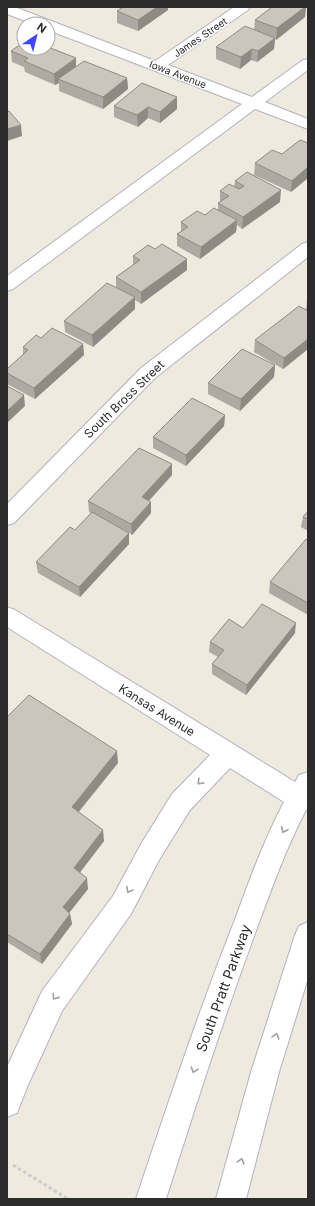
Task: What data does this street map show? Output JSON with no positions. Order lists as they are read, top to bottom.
{
  "streets": {
    "street": [
      "James Street",
      "Iowa Avenue",
      "South Bross Street",
      "Kansas Avenue",
      "South Pratt Parkway"
    ]
  },
  "crossings": [
    ["James Street", "Iowa Avenue"],
    ["Kansas Avenue", "South Pratt Parkway"]
  ],
  "north": "top right"
}
